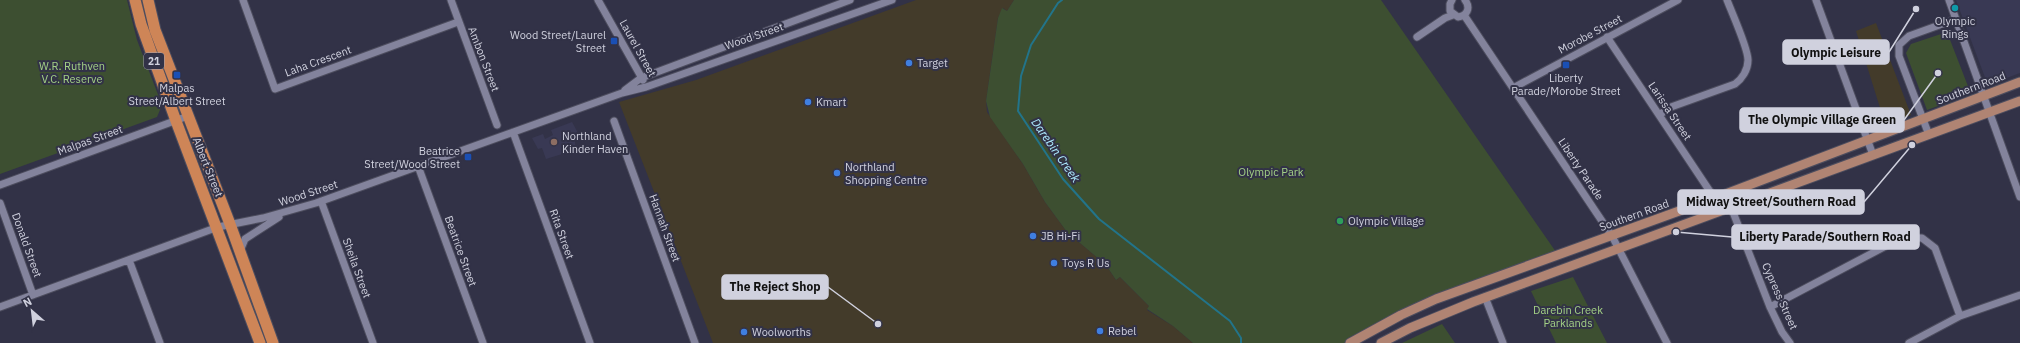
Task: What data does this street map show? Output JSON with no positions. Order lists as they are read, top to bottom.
{
  "streets": {
    "highway": ["21", "Albert Street"],
    "main road": ["Southern Road"],
    "street": [
      "Morobe Street",
      "Wood Street",
      "Laurel Street",
      "Ambon Street",
      "Laha Crescent",
      "Larissa Street",
      "Malpas Street",
      "Liberty Parade",
      "Hannah Street",
      "Rita Street",
      "Donald Street",
      "Beatrice Street",
      "Sheila Street",
      "Cypress Street"
    ]
  },
  "crossings": [
    ["Morobe Street", "Larissa Street"],
    ["Morobe Street", "Liberty Parade"],
    ["Wood Street", "Laurel Street"],
    ["Wood Street", "Albert Street"],
    ["Wood Street", "Rita Street"],
    ["Wood Street", "Donald Street"],
    ["Wood Street", "Beatrice Street"],
    ["Wood Street", "Sheila Street"],
    ["Ambon Street", "Laha Crescent"],
    ["Southern Road", "Larissa Street"],
    ["Southern Road", "Liberty Parade"],
    ["Malpas Street", "Albert Street"]
  ],
  "water": ["Darebin Creek"],
  "parks": ["W.R. Ruthven V.C. Reserve", "Olympic Park", "Darebin Creek Parklands"],
  "places": {
    "other": [
      "Olympic Rings",
      "Olympic Leisure",
      "Target",
      "The Olympic Village Green",
      "Kmart",
      "Northland Kinder Haven",
      "Midway Street/Southern Road",
      "Northland Shopping Centre",
      "Olympic Village",
      "Liberty Parade/Southern Road",
      "JB Hi-Fi",
      "Toys R Us",
      "The Reject Shop",
      "Rebel",
      "Woolworths"
    ],
    "transit": [
      "Wood Street/Laurel Street",
      "Liberty Parade/Morobe Street",
      "Malpas Street/Albert Street",
      "Beatrice Street/Wood Street"
    ]
  },
  "north": "top left"
}
